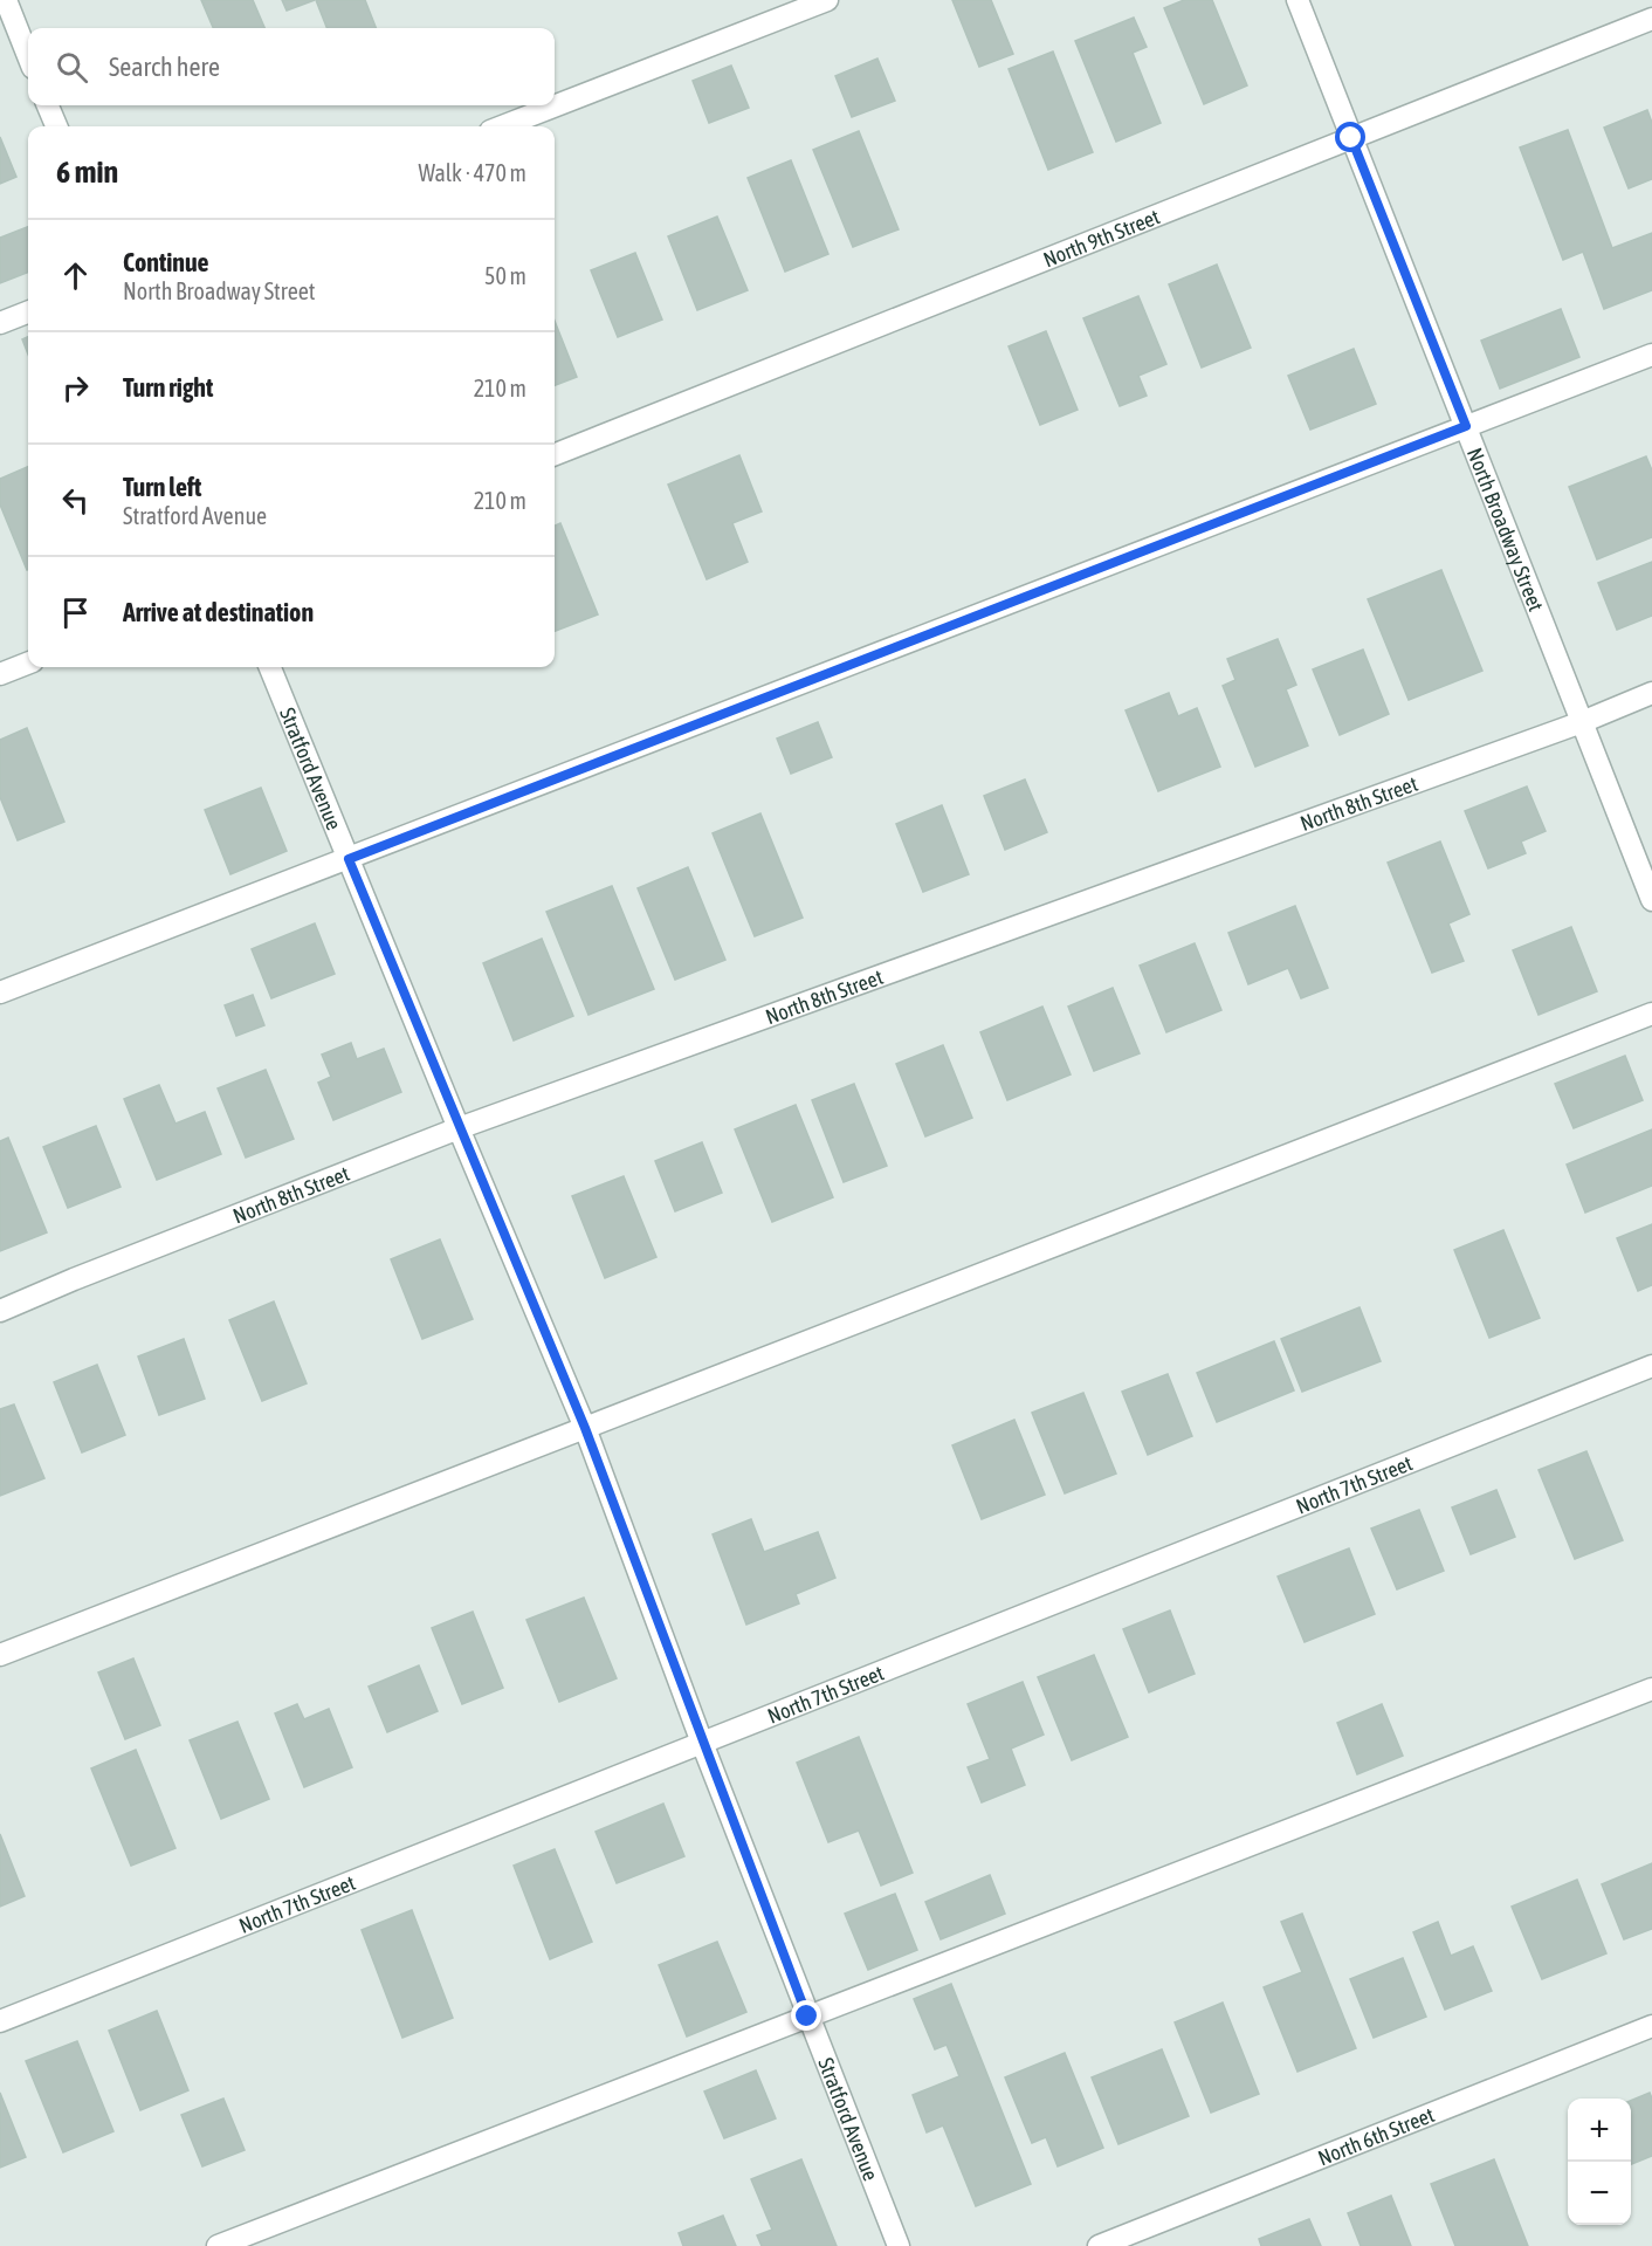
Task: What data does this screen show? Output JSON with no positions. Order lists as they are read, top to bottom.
{
  "streets": {
    "street": [
      "North 9th Street",
      "North Broadway Street",
      "Stratford Avenue",
      "North 8th Street",
      "North 7th Street",
      "North 6th Street"
    ]
  },
  "crossings": [
    ["North 9th Street", "North Broadway Street"],
    ["North Broadway Street", "North 8th Street"],
    ["Stratford Avenue", "North 8th Street"],
    ["Stratford Avenue", "North 7th Street"]
  ],
  "page": {
    "search": "Search here",
    "heading": ["6 min", "Walk · 470 m"],
    "list": [
      ["Continue", "North Broadway Street", "50 m"],
      ["Turn right", "210 m"],
      ["Turn left", "Stratford Avenue", "210 m"],
      "Arrive at destination"
    ],
    "map_buttons": ["+", "−"]
  }
}
